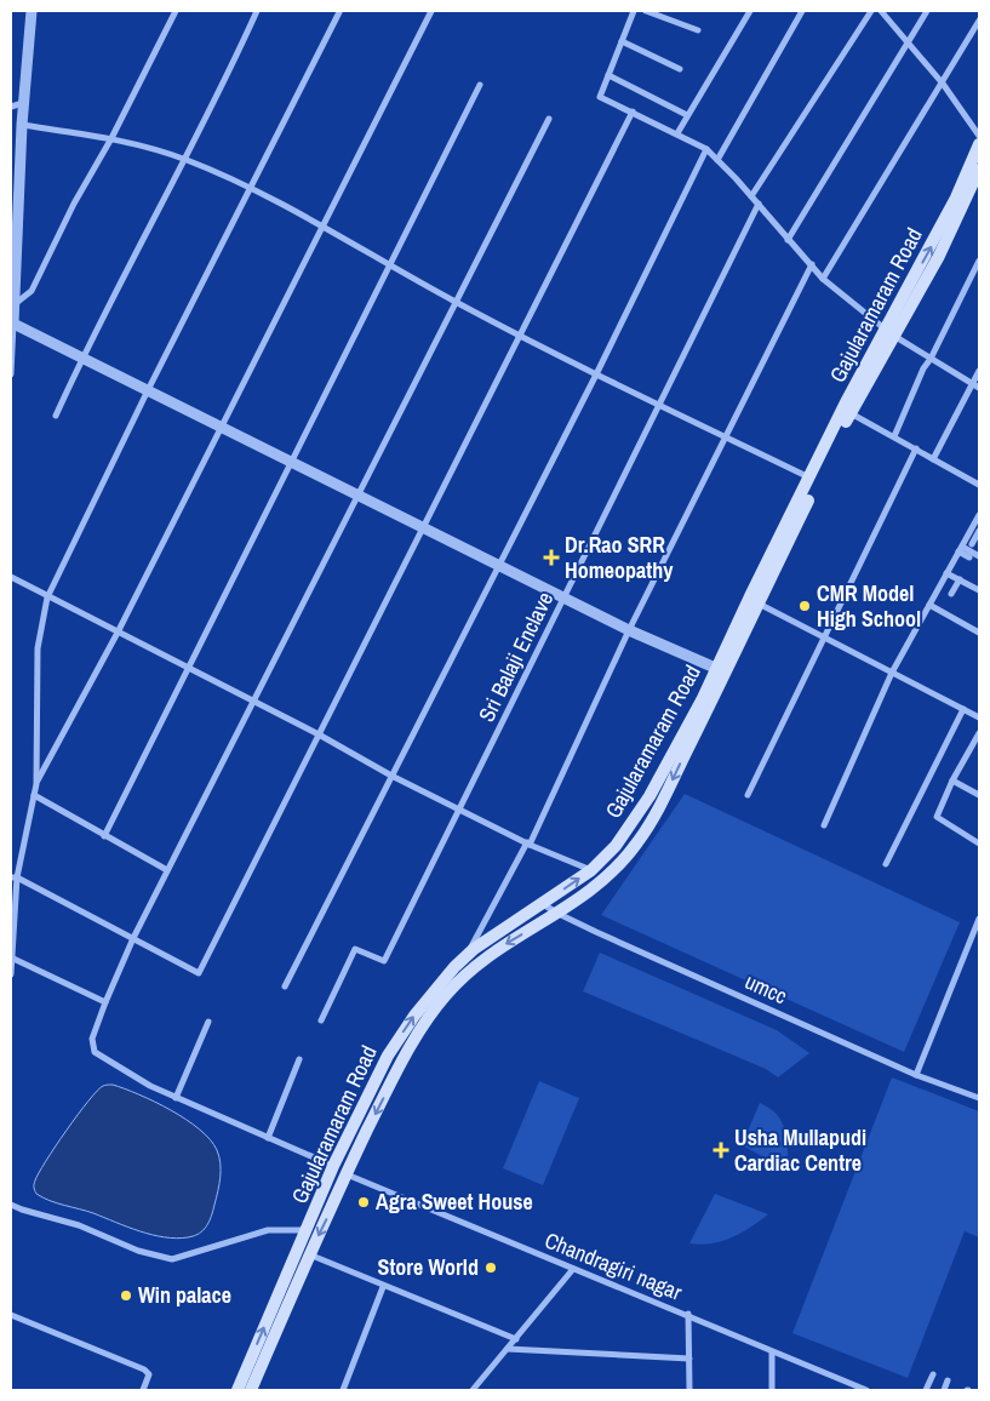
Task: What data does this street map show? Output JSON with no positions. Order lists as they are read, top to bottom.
{
  "streets": {
    "main road": ["Gajularamaram Road"],
    "street": ["Sri Balaji Enclave", "umcc", "Chandragiri nagar"]
  },
  "crossings": [
    ["Gajularamaram Road", "umcc"],
    ["Gajularamaram Road", "Chandragiri nagar"]
  ],
  "places": {
    "health": ["Dr.Rao SRR Homeopathy", "Usha Mullapudi Cardiac Centre"],
    "other": [
      "CMR Model High School",
      "Agra Sweet House",
      "Store World",
      "Win palace"
    ]
  }
}
